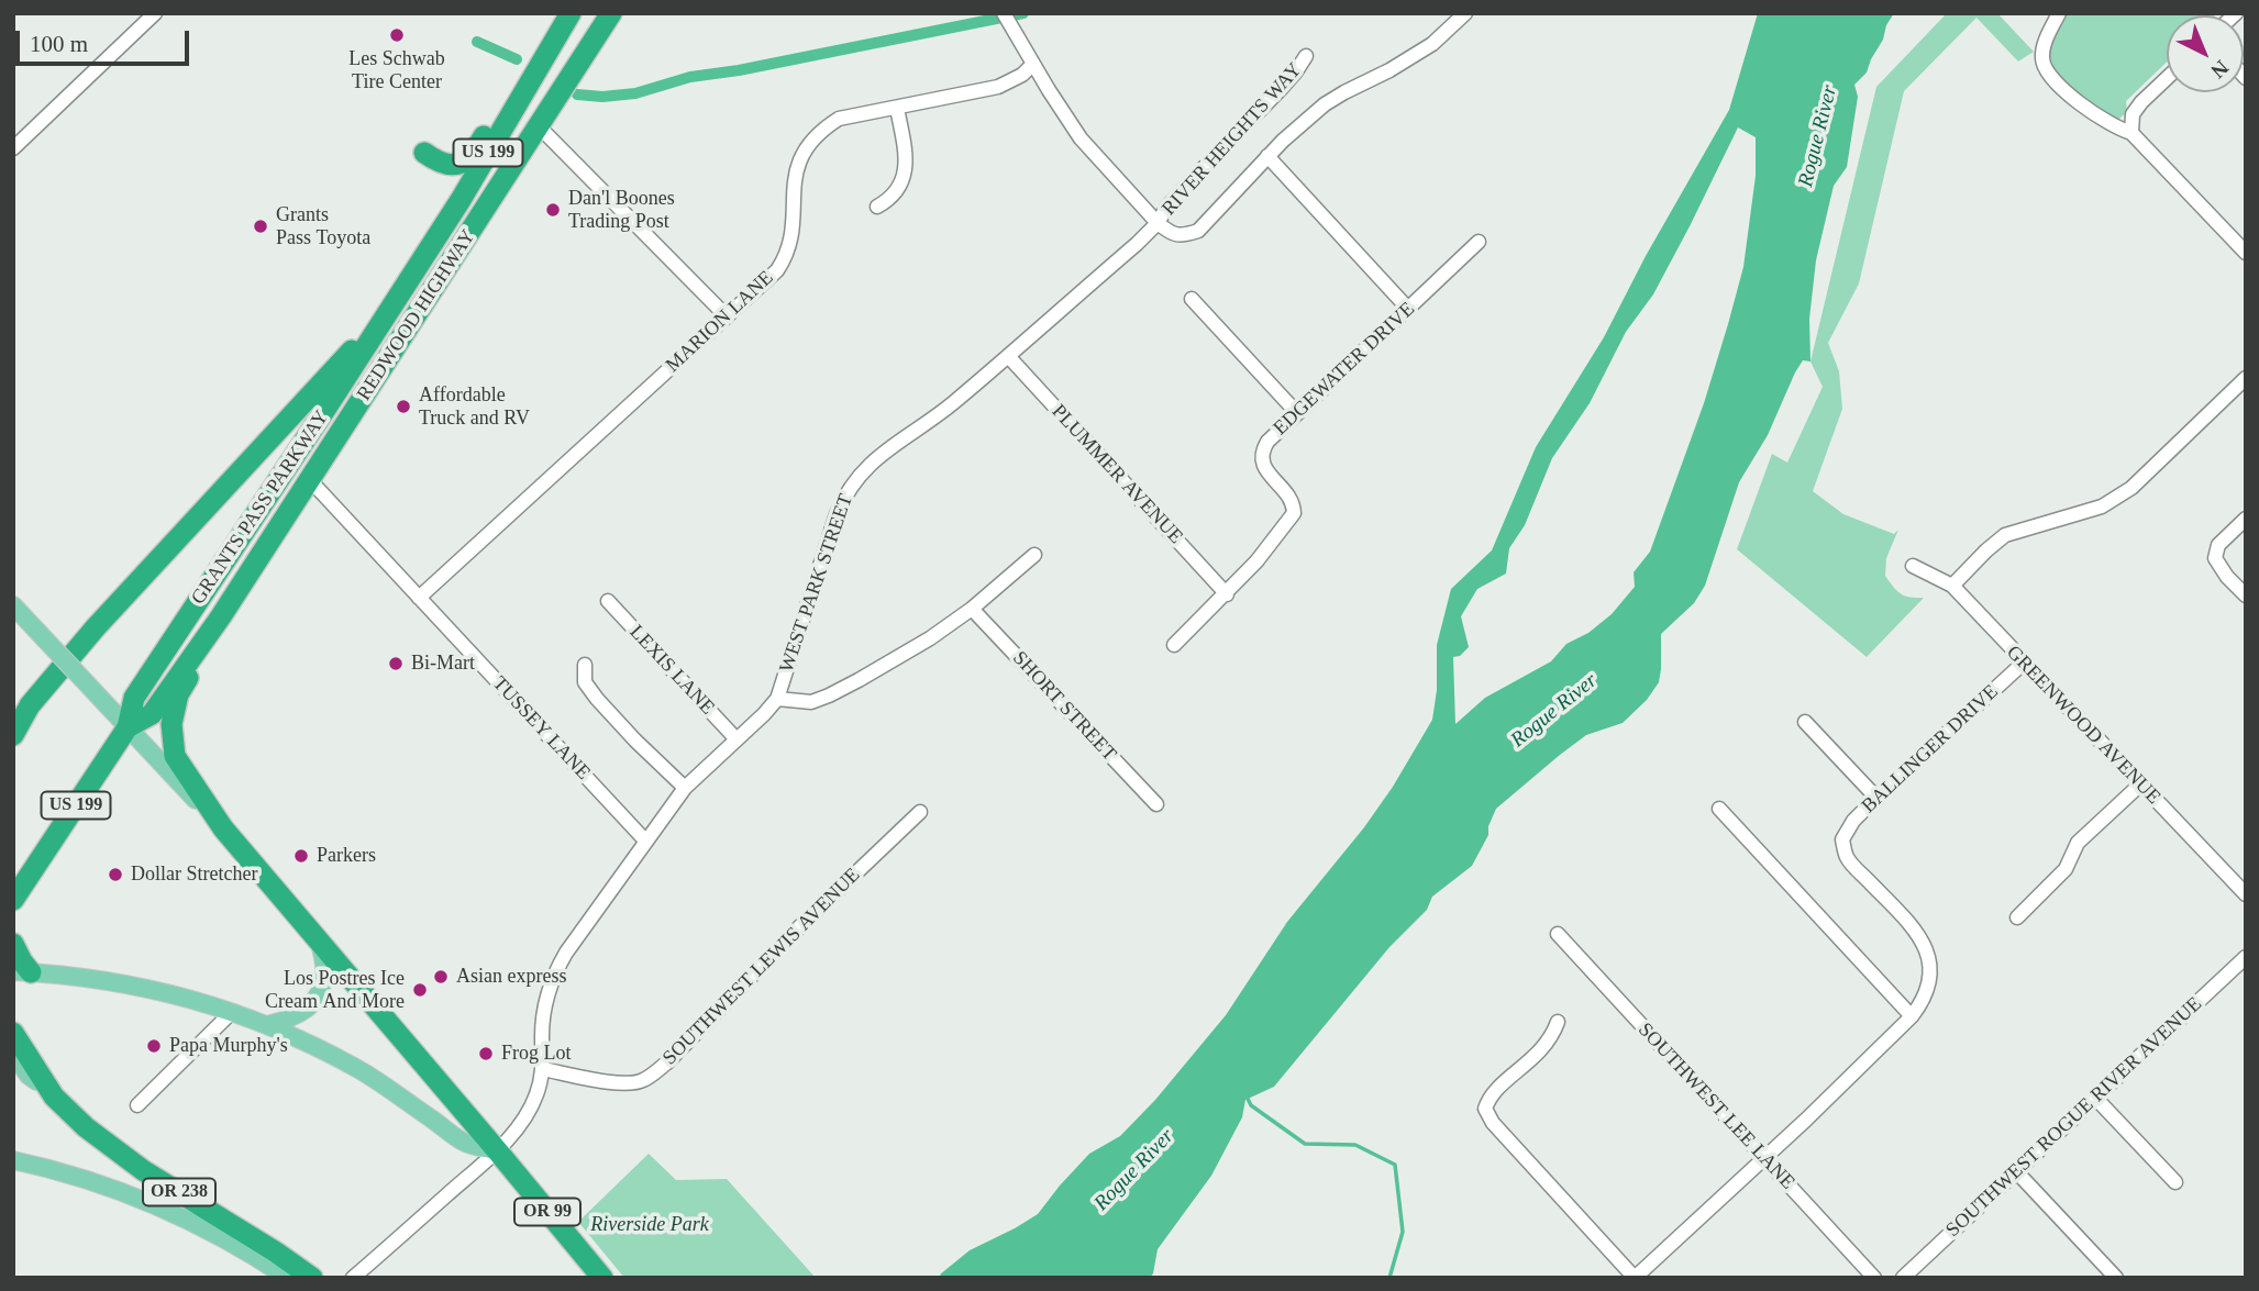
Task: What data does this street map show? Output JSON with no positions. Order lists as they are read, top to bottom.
{
  "streets": {
    "highway": [
      "US 199",
      "REDWOOD HIGHWAY",
      "GRANTS PASS PARKWAY",
      "OR 238",
      "OR 99"
    ],
    "street": [
      "RIVER HEIGHTS WAY",
      "MARION LANE",
      "EDGEWATER DRIVE",
      "PLUMMER AVENUE",
      "WEST PARK STREET",
      "LEXIS LANE",
      "SHORT STREET",
      "GREENWOOD AVENUE",
      "TUSSEY LANE",
      "BALLINGER DRIVE",
      "SOUTHWEST LEWIS AVENUE",
      "SOUTHWEST LEE LANE",
      "SOUTHWEST ROGUE RIVER AVENUE"
    ]
  },
  "crossings": [
    ["RIVER HEIGHTS WAY", "WEST PARK STREET"],
    ["REDWOOD HIGHWAY", "GRANTS PASS PARKWAY"],
    ["REDWOOD HIGHWAY", "TUSSEY LANE"],
    ["MARION LANE", "TUSSEY LANE"],
    ["EDGEWATER DRIVE", "PLUMMER AVENUE"],
    ["PLUMMER AVENUE", "WEST PARK STREET"],
    ["WEST PARK STREET", "LEXIS LANE"],
    ["WEST PARK STREET", "TUSSEY LANE"],
    ["WEST PARK STREET", "SOUTHWEST LEWIS AVENUE"],
    ["WEST PARK STREET", "OR 99"],
    ["GREENWOOD AVENUE", "BALLINGER DRIVE"]
  ],
  "water": ["Rogue River"],
  "parks": ["Riverside Park"],
  "places": [
    "Les Schwab Tire Center",
    "Dan'l Boones Trading Post",
    "Grants Pass Toyota",
    "Affordable Truck and RV",
    "Bi-Mart",
    "Parkers",
    "Dollar Stretcher",
    "Asian express",
    "Los Postres Ice Cream And More",
    "Papa Murphy's",
    "Frog Lot"
  ],
  "scale_bar": "100 m",
  "north": "bottom right"
}
